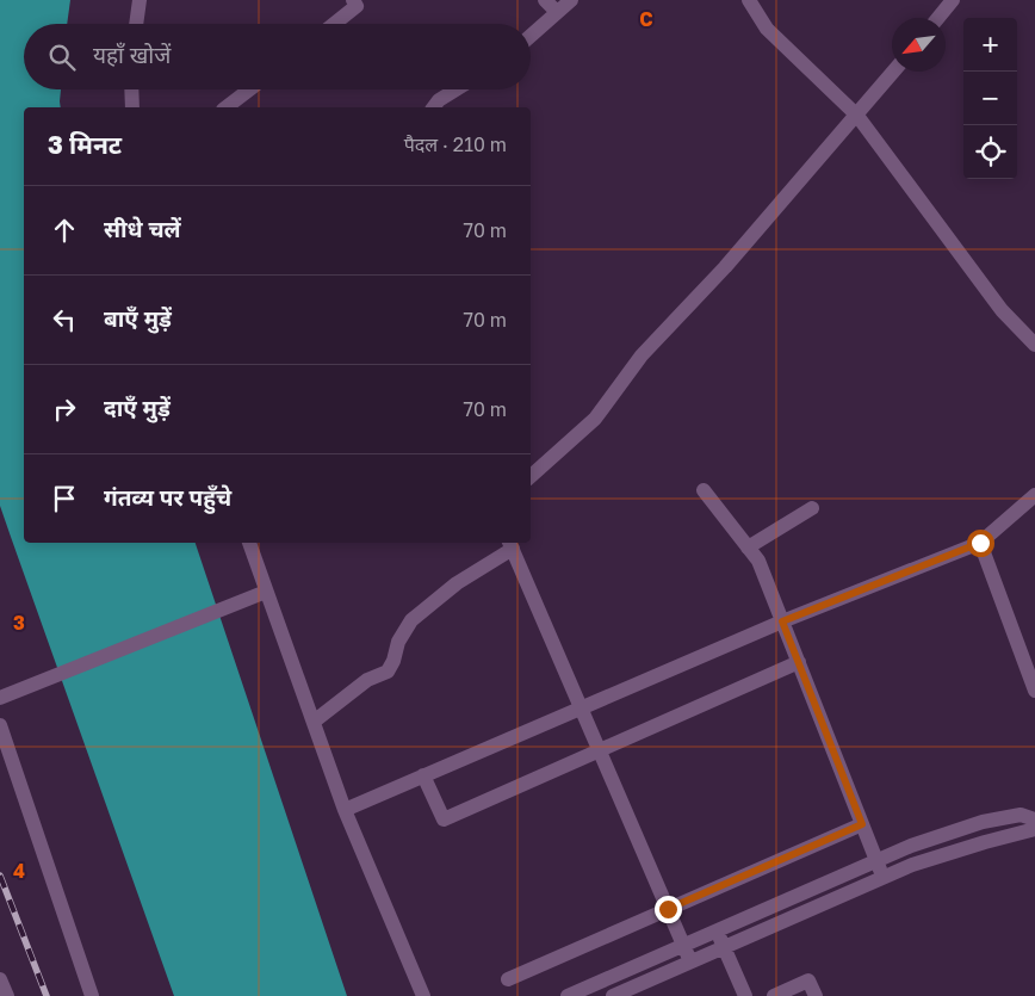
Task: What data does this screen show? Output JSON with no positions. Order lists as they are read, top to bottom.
{
  "north": "bottom left",
  "page": {
    "map_buttons": ["+", "−"],
    "search": "यहाँ खोजें",
    "heading": ["3 मिनट", "पैदल · 210 m"],
    "list": [
      ["सीधे चलें", "70 m"],
      ["बाएँ मुड़ें", "70 m"],
      ["दाएँ मुड़ें", "70 m"],
      "गंतव्य पर पहुँचे"
    ]
  },
  "grid": {
    "columns": ["C"],
    "rows": ["3", "4"]
  }
}
